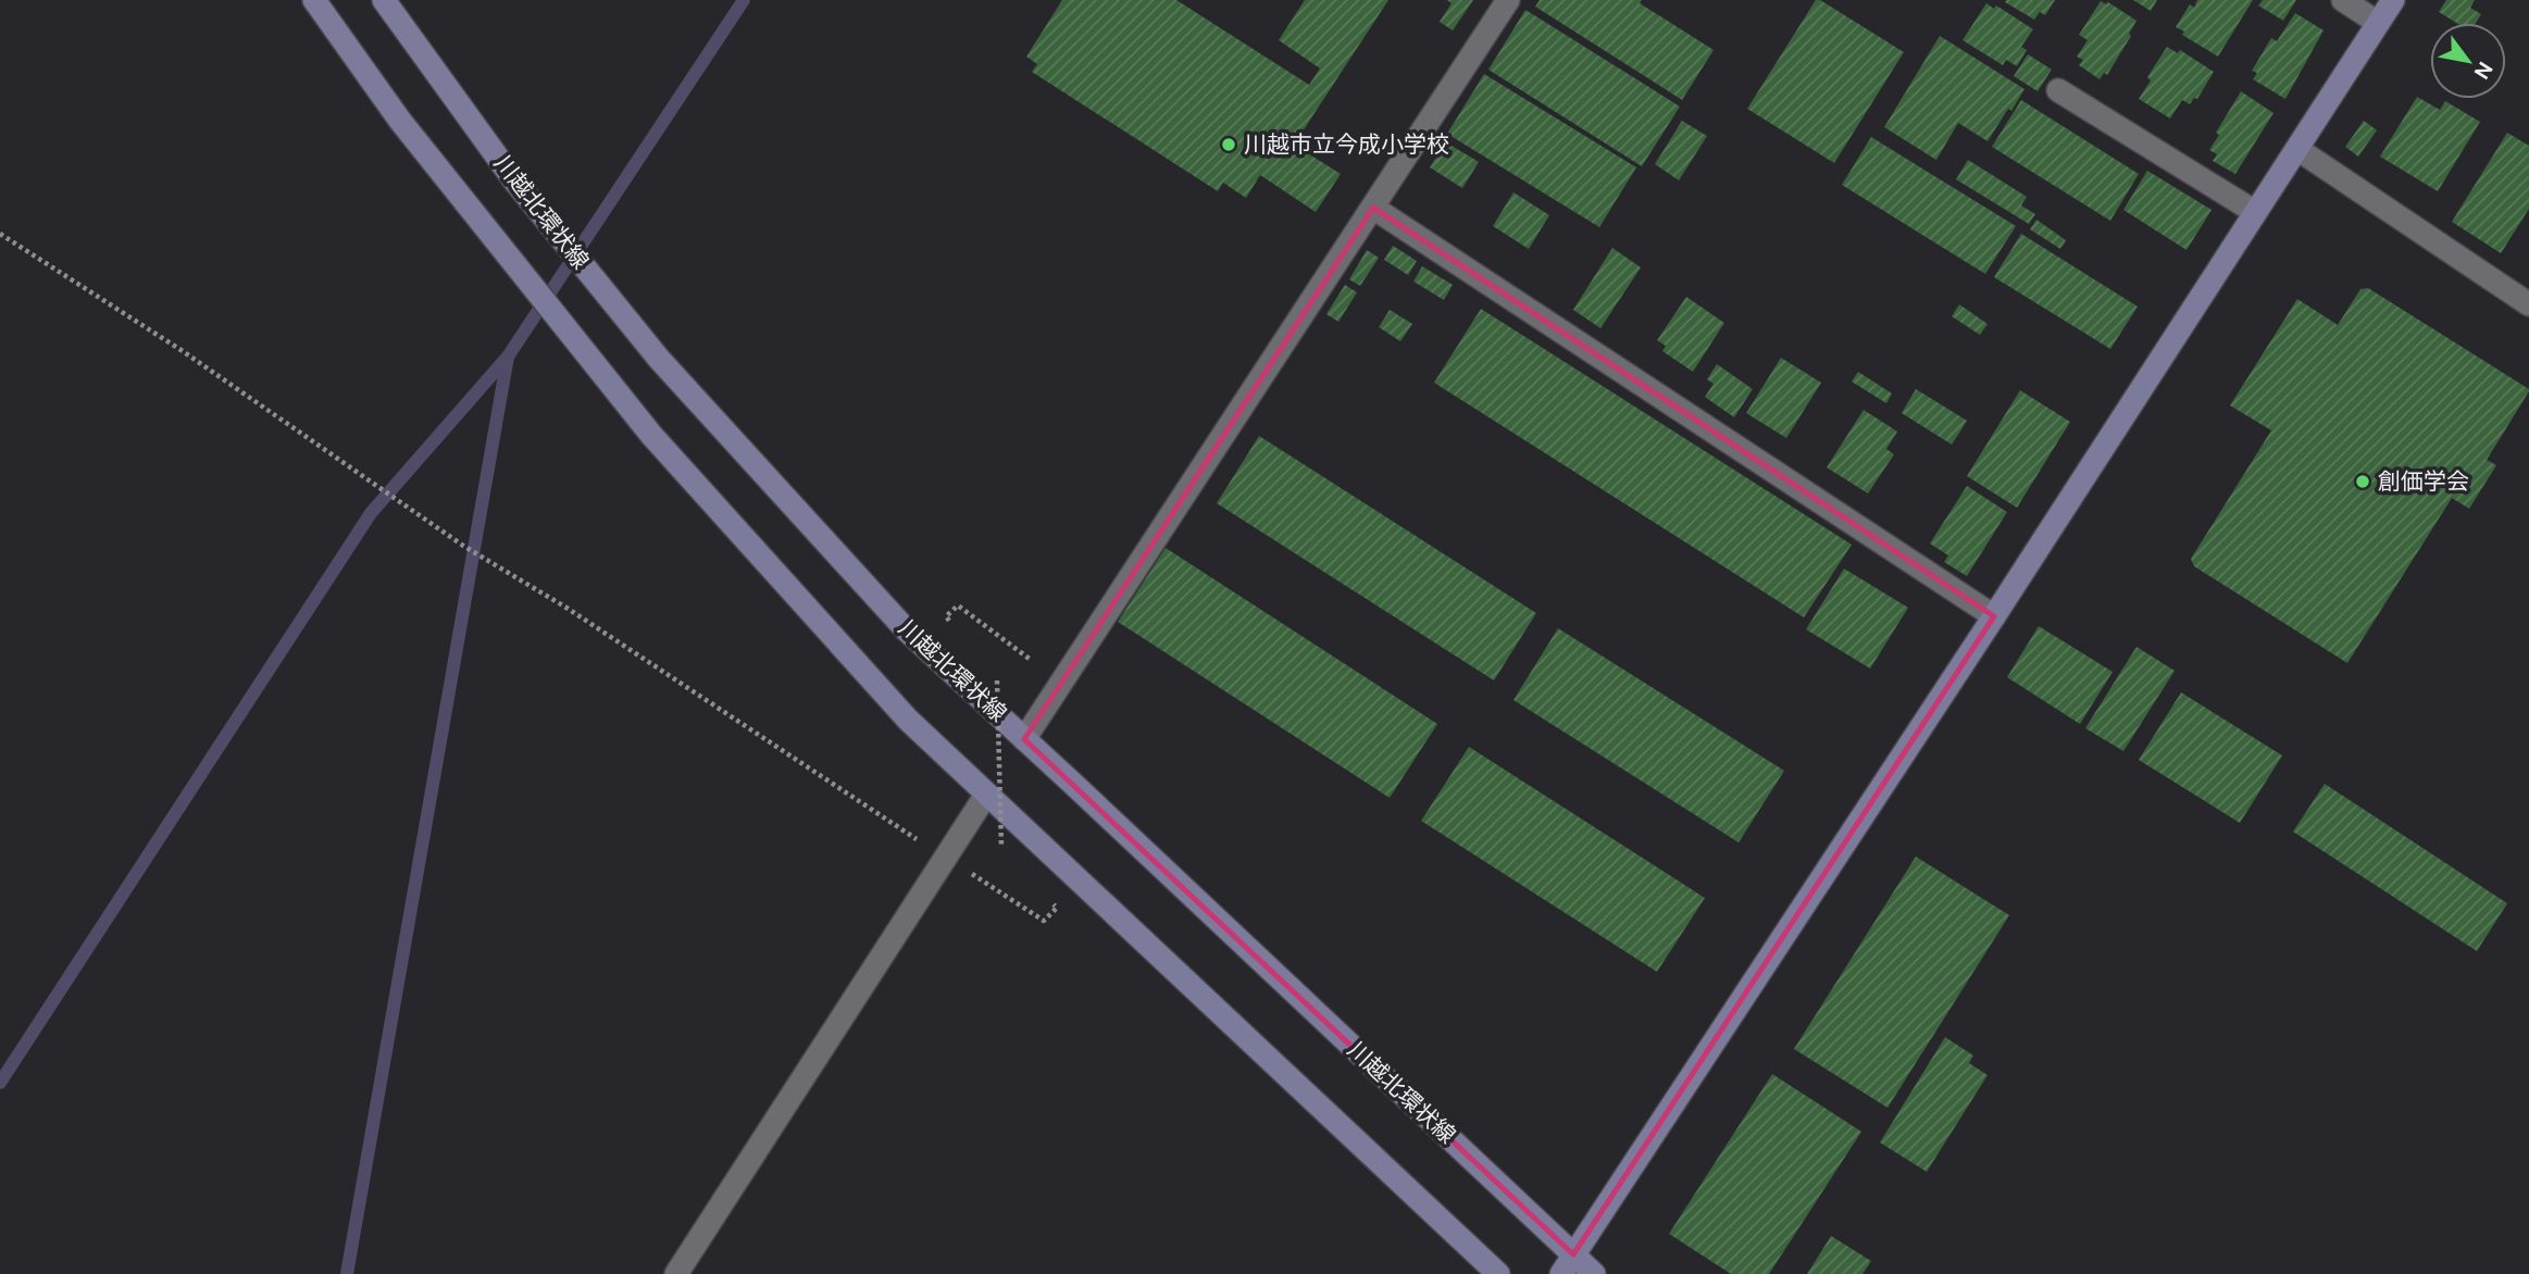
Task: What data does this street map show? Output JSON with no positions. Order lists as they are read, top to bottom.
{
  "streets": {
    "main road": ["川越北環状線"]
  },
  "places": ["川越市立今成小学校", "創価学会"],
  "north": "bottom right"
}
